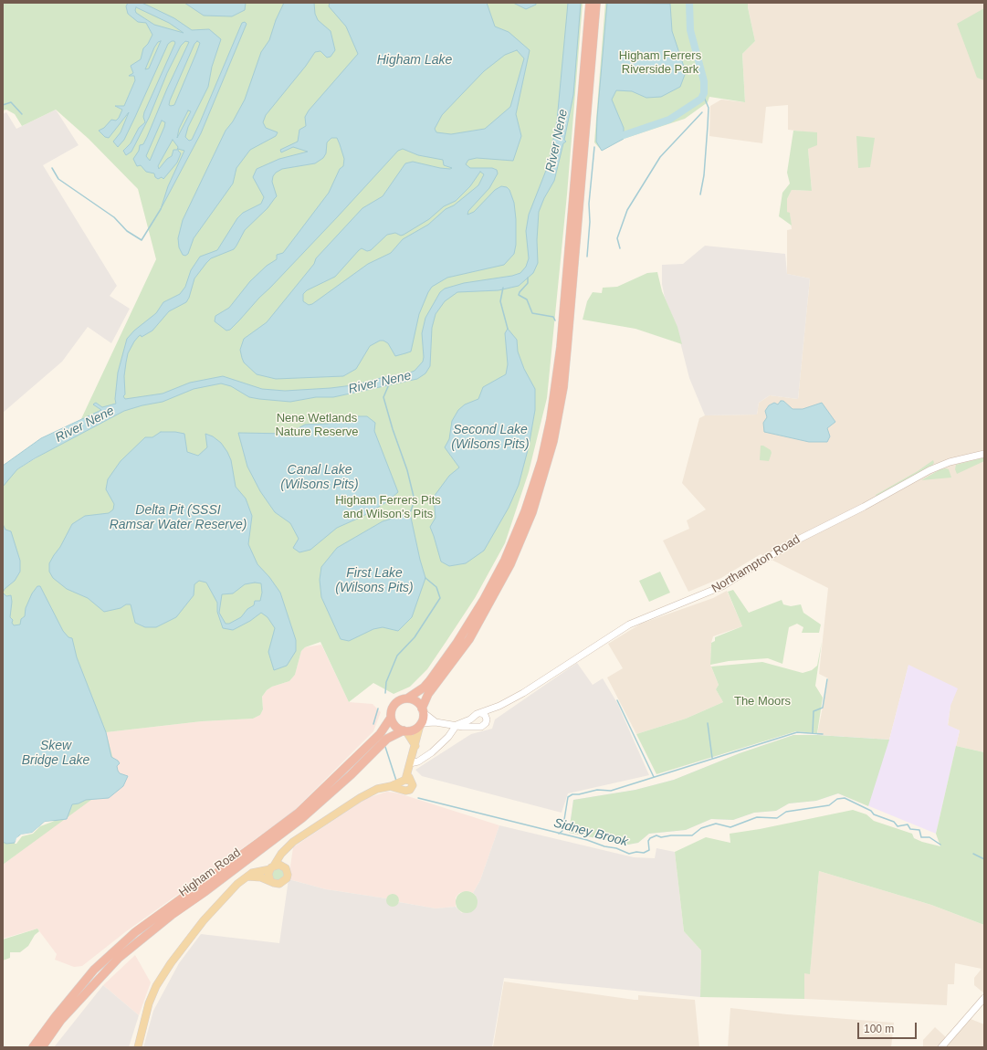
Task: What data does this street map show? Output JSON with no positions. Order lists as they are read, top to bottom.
{
  "streets": {
    "highway": ["Higham Road"],
    "main road": ["Northampton Road"]
  },
  "water": [
    "Higham Lake",
    "River Nene",
    "Second Lake (Wilsons Pits)",
    "Canal Lake (Wilsons Pits)",
    "Delta Pit (SSSI Ramsar Water Reserve)",
    "First Lake (Wilsons Pits)",
    "Skew Bridge Lake",
    "Sidney Brook"
  ],
  "parks": [
    "Higham Ferrers Riverside Park",
    "Nene Wetlands Nature Reserve",
    "Higham Ferrers Pits and Wilson's Pits",
    "The Moors"
  ],
  "scale_bar": "100 m"
}
